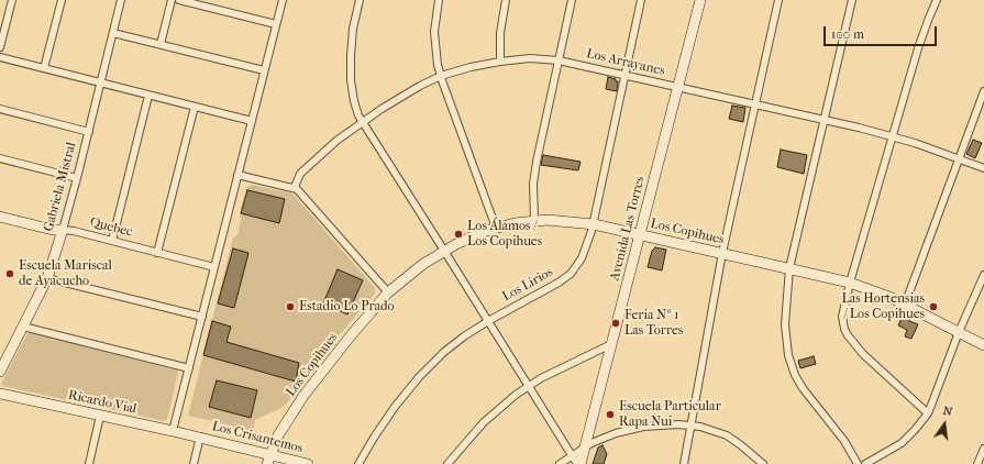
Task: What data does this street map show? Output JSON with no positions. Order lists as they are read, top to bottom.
{
  "streets": {
    "street": [
      "Los Arrayanes",
      "Gabriela Mistral",
      "Quebec",
      "Avenida Las Torres",
      "Los Copihues",
      "Los Lirios",
      "Ricardo Vial",
      "Los Crisantemos"
    ]
  },
  "crossings": [
    ["Los Arrayanes", "Avenida Las Torres"],
    ["Los Arrayanes", "Los Lirios"],
    ["Gabriela Mistral", "Quebec"],
    ["Avenida Las Torres", "Los Copihues"],
    ["Los Copihues", "Los Lirios"],
    ["Los Copihues", "Los Crisantemos"],
    ["Ricardo Vial", "Los Crisantemos"]
  ],
  "places": [
    "Los Álamos / Los Copihues",
    "Escuela Mariscal de Ayacucho",
    "Estadio Lo Prado",
    "Las Hortensias / Los Copihues",
    "Feria Nº 1 Las Torres",
    "Escuela Particular Rapa Nui"
  ],
  "scale_bar": "100 m",
  "north": "top"
}
